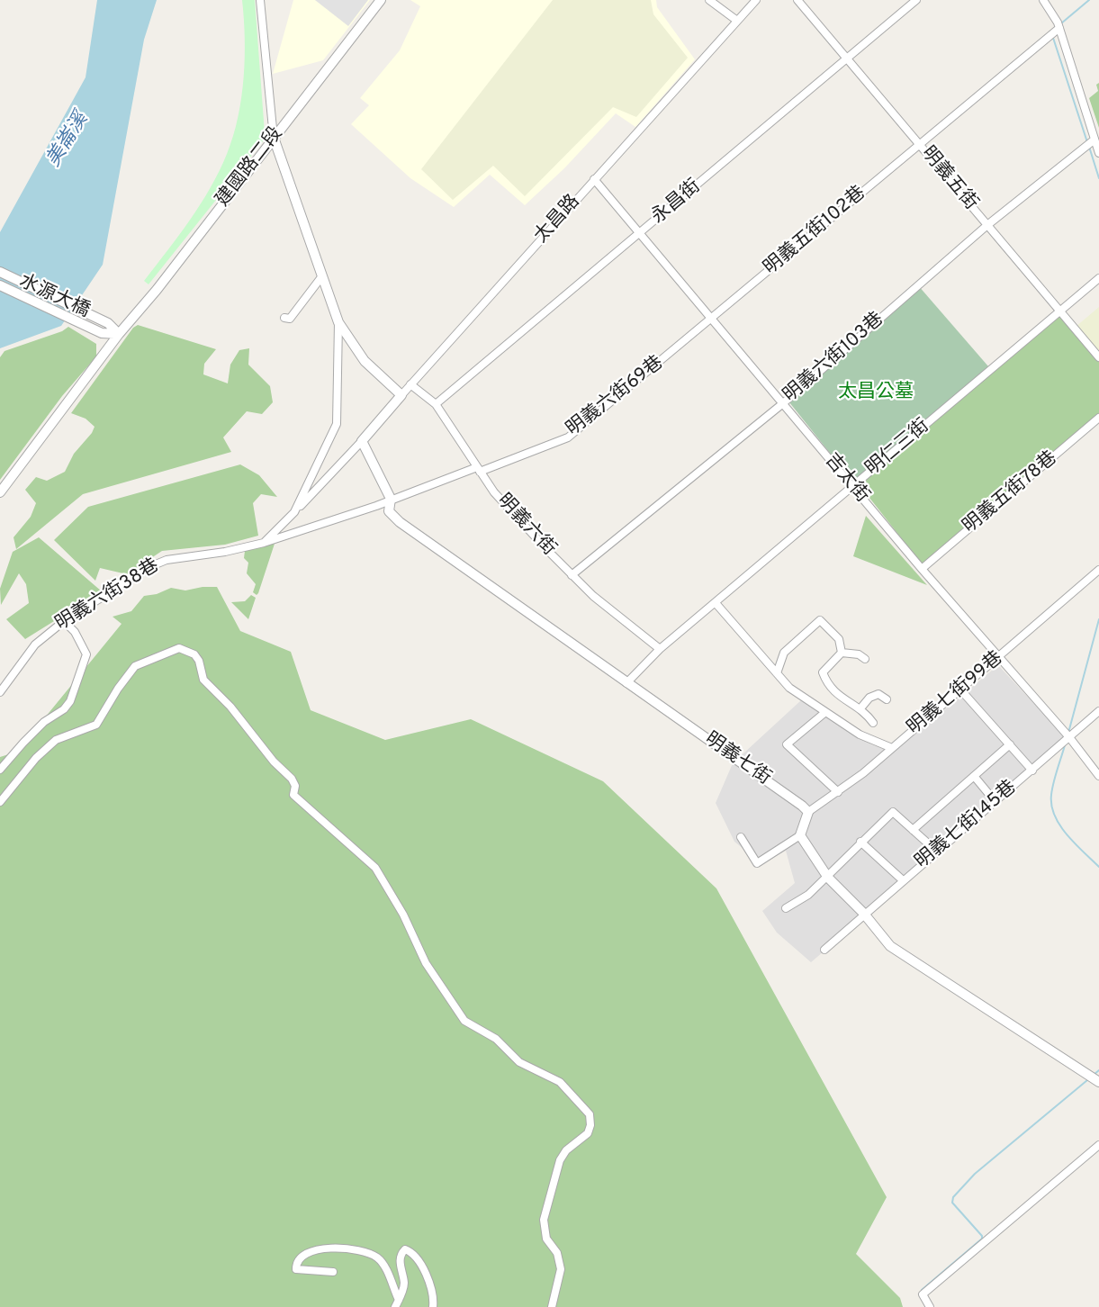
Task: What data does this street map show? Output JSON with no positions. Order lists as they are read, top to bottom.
{
  "streets": {
    "street": [
      "建國路二段",
      "明義五街",
      "永昌街",
      "太昌路",
      "明義五街102巷",
      "水源大橋",
      "明義六街103巷",
      "明義六街69巷",
      "明仁三街",
      "吉太街",
      "明義五街78巷",
      "明義六街",
      "明義六街38巷",
      "明義七街99巷",
      "明義七街",
      "明義七街145巷"
    ]
  },
  "crossings": [
    ["建國路二段", "水源大橋"],
    ["明義五街", "永昌街"],
    ["明義五街", "明義五街102巷"],
    ["明義五街", "明義六街103巷"],
    ["明義五街", "明仁三街"],
    ["永昌街", "吉太街"],
    ["永昌街", "明義六街"],
    ["太昌路", "吉太街"],
    ["太昌路", "明義六街"],
    ["太昌路", "明義七街"],
    ["明義五街102巷", "明義六街69巷"],
    ["明義五街102巷", "吉太街"],
    ["明義六街103巷", "吉太街"],
    ["明義六街103巷", "明義六街"],
    ["明義六街69巷", "吉太街"],
    ["明義六街69巷", "明義六街"],
    ["明義六街69巷", "明義六街38巷"],
    ["明義六街69巷", "明義七街"],
    ["明仁三街", "吉太街"],
    ["明仁三街", "明義六街"],
    ["明仁三街", "明義七街"],
    ["吉太街", "明義五街78巷"],
    ["吉太街", "明義七街99巷"],
    ["吉太街", "明義七街145巷"],
    ["明義六街38巷", "明義七街"],
    ["明義七街99巷", "明義七街"]
  ],
  "water": ["美崙溪"],
  "parks": ["太昌公墓"]
}
